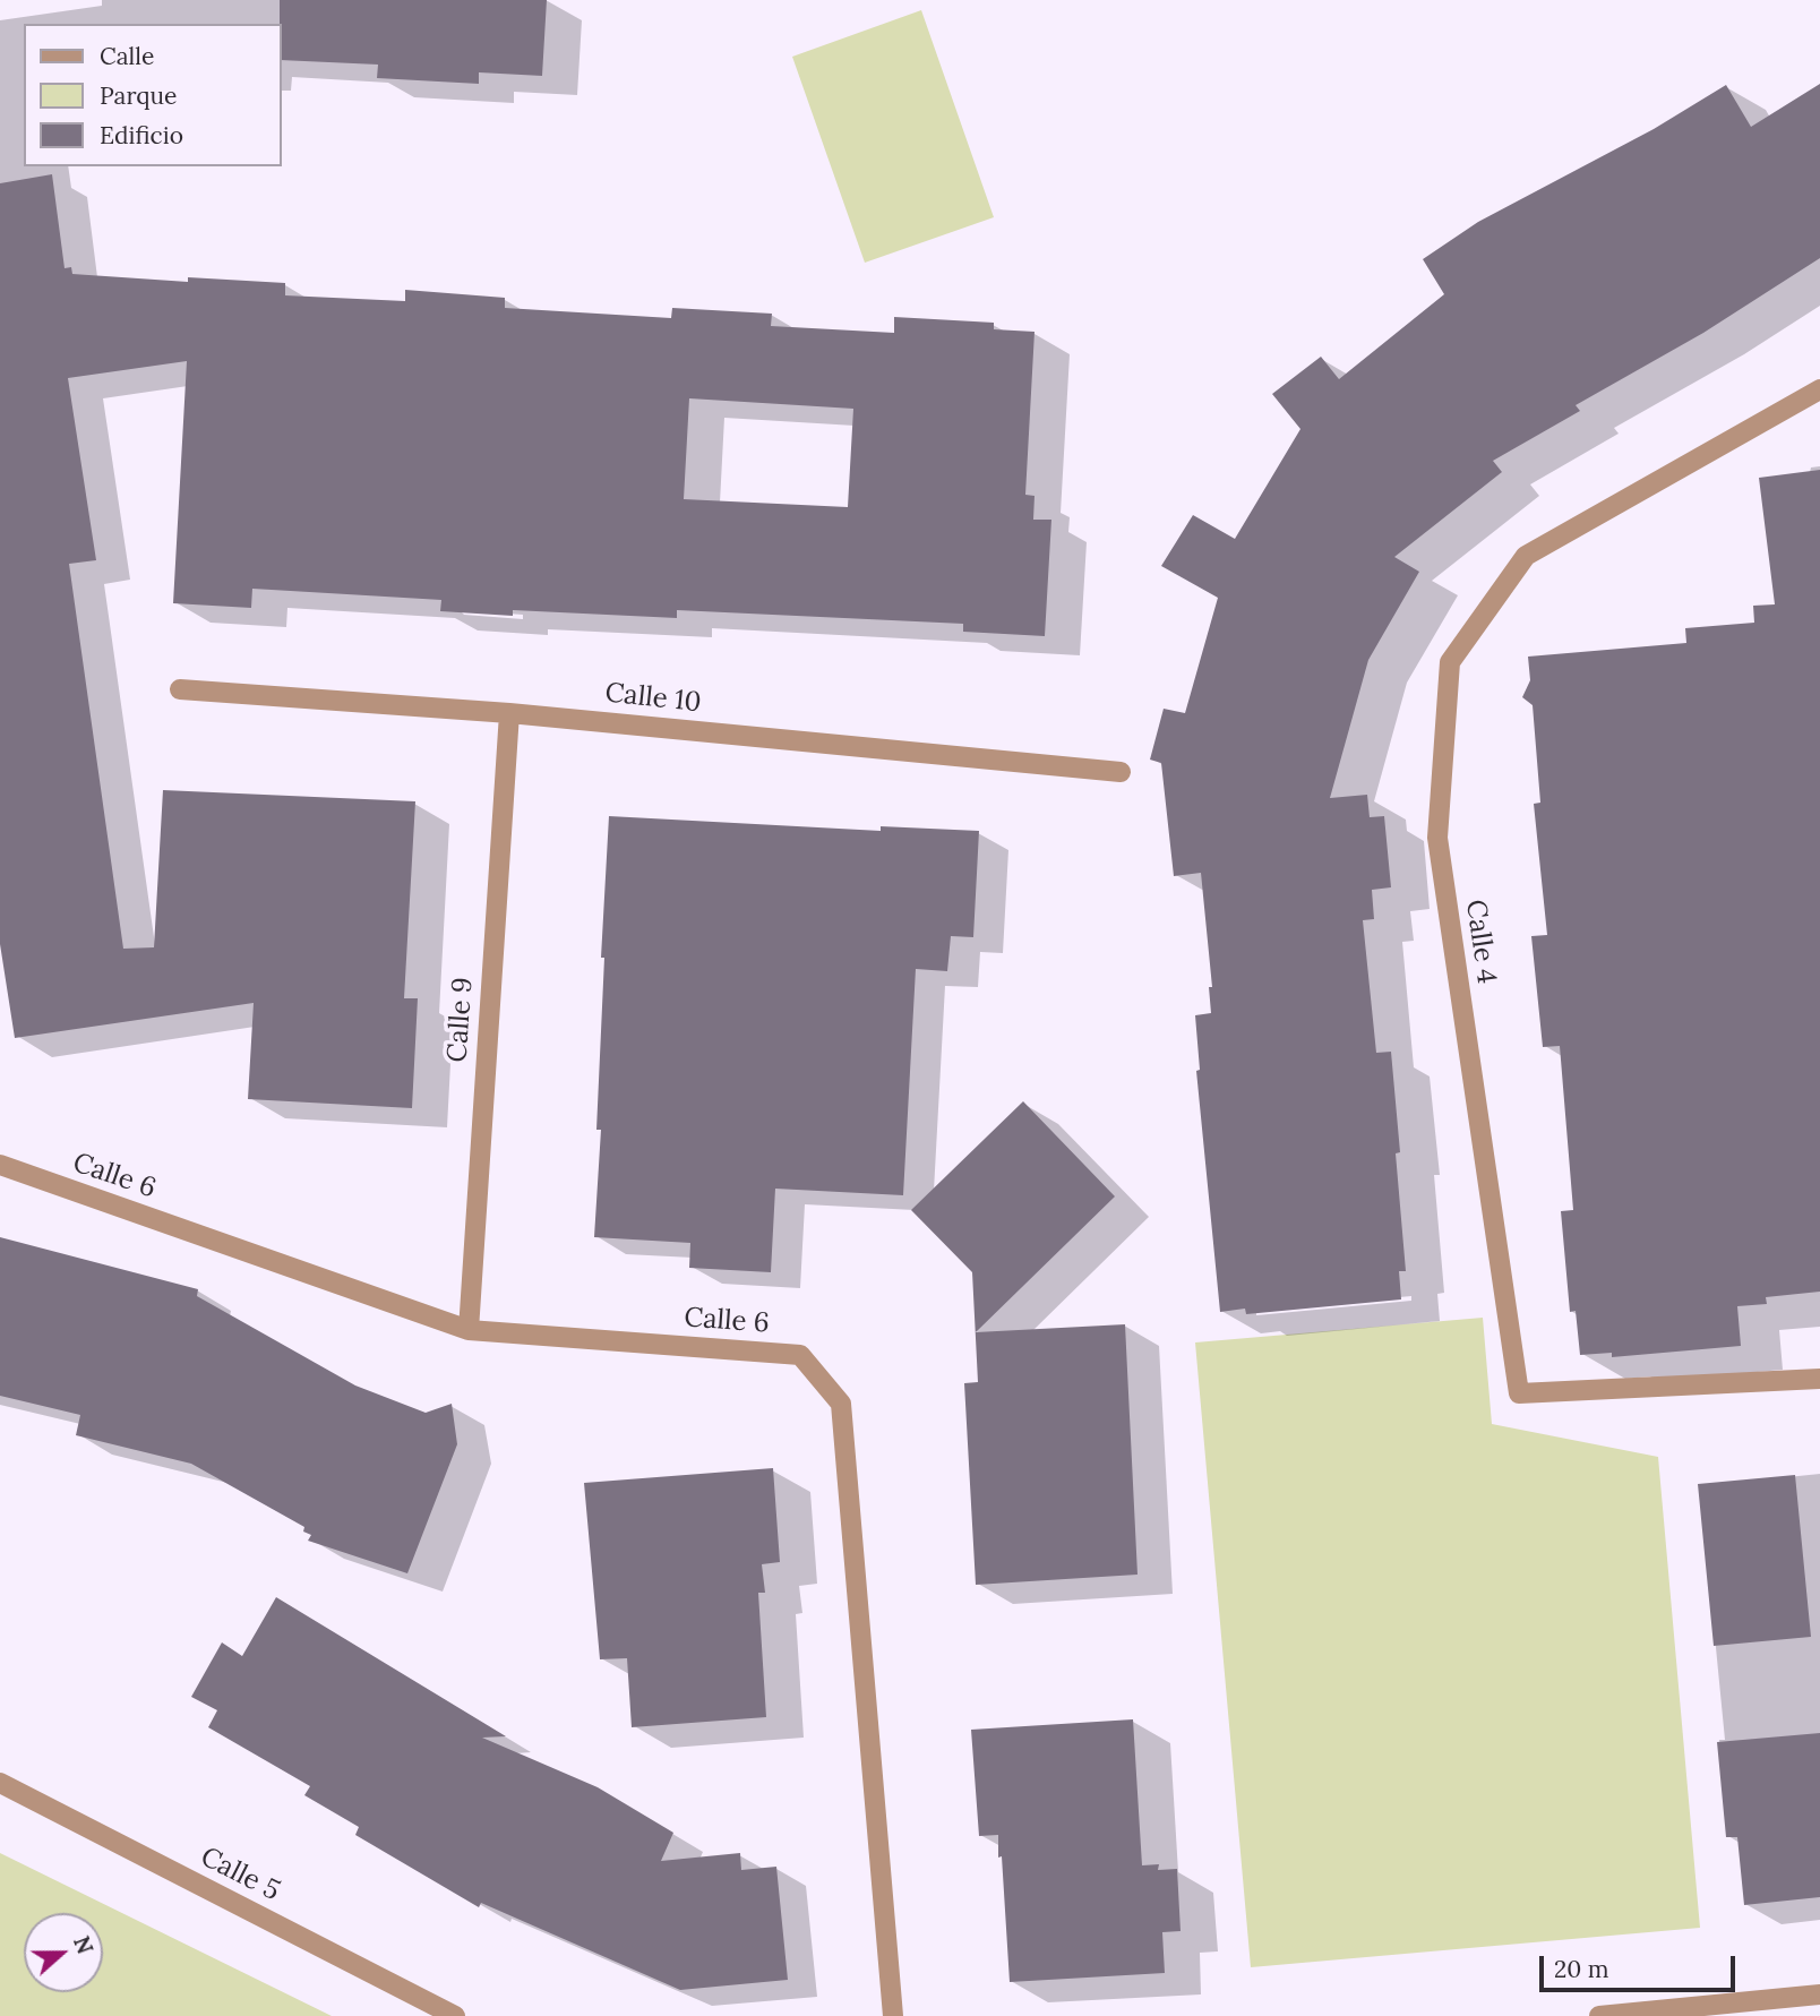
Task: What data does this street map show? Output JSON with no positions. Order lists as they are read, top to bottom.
{
  "streets": {
    "street": [
      "Calle 10",
      "Calle 4",
      "Calle 9",
      "Calle 6",
      "Calle 5"
    ]
  },
  "crossings": [
    ["Calle 10", "Calle 9"],
    ["Calle 9", "Calle 6"]
  ],
  "legend": ["Calle", "Parque", "Edificio"],
  "scale_bar": "20 m",
  "north": "right"
}
